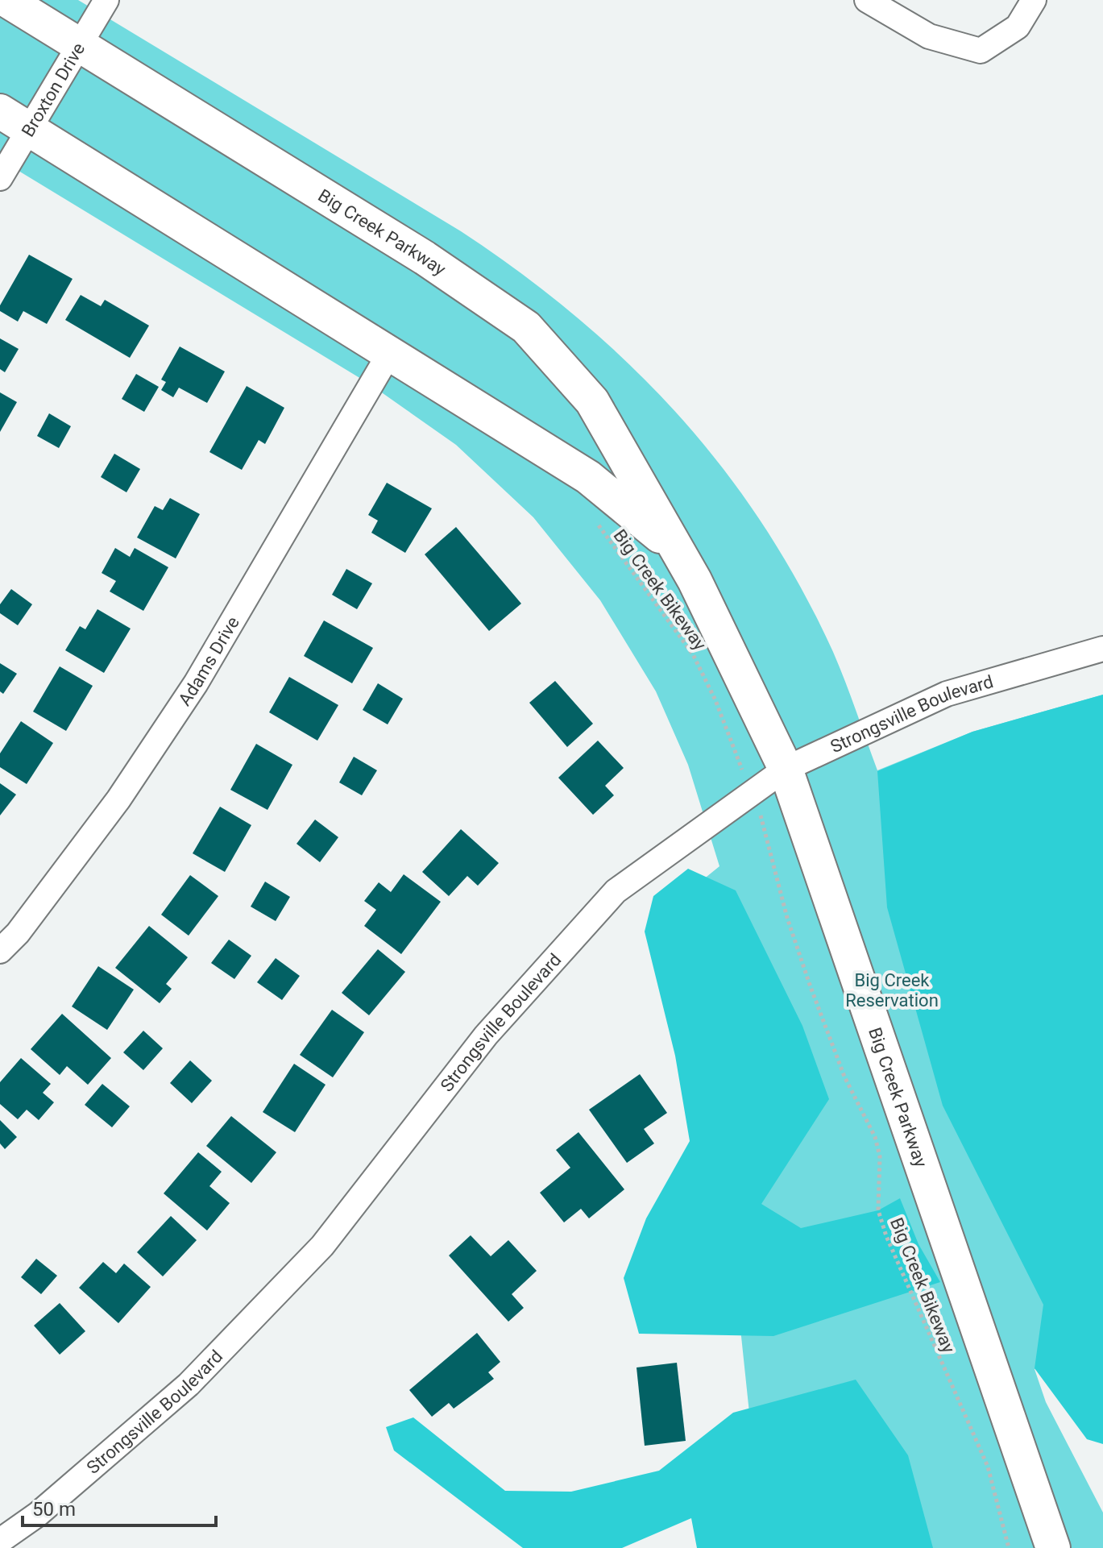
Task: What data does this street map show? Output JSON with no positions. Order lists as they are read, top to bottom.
{
  "streets": {
    "street": [
      "Broxton Drive",
      "Big Creek Parkway",
      "Adams Drive",
      "Strongsville Boulevard"
    ],
    "path": ["Big Creek Bikeway"]
  },
  "crossings": [
    ["Broxton Drive", "Big Creek Parkway"],
    ["Big Creek Parkway", "Adams Drive"],
    ["Big Creek Parkway", "Strongsville Boulevard"]
  ],
  "parks": ["Big Creek Reservation"],
  "scale_bar": "50 m"
}
